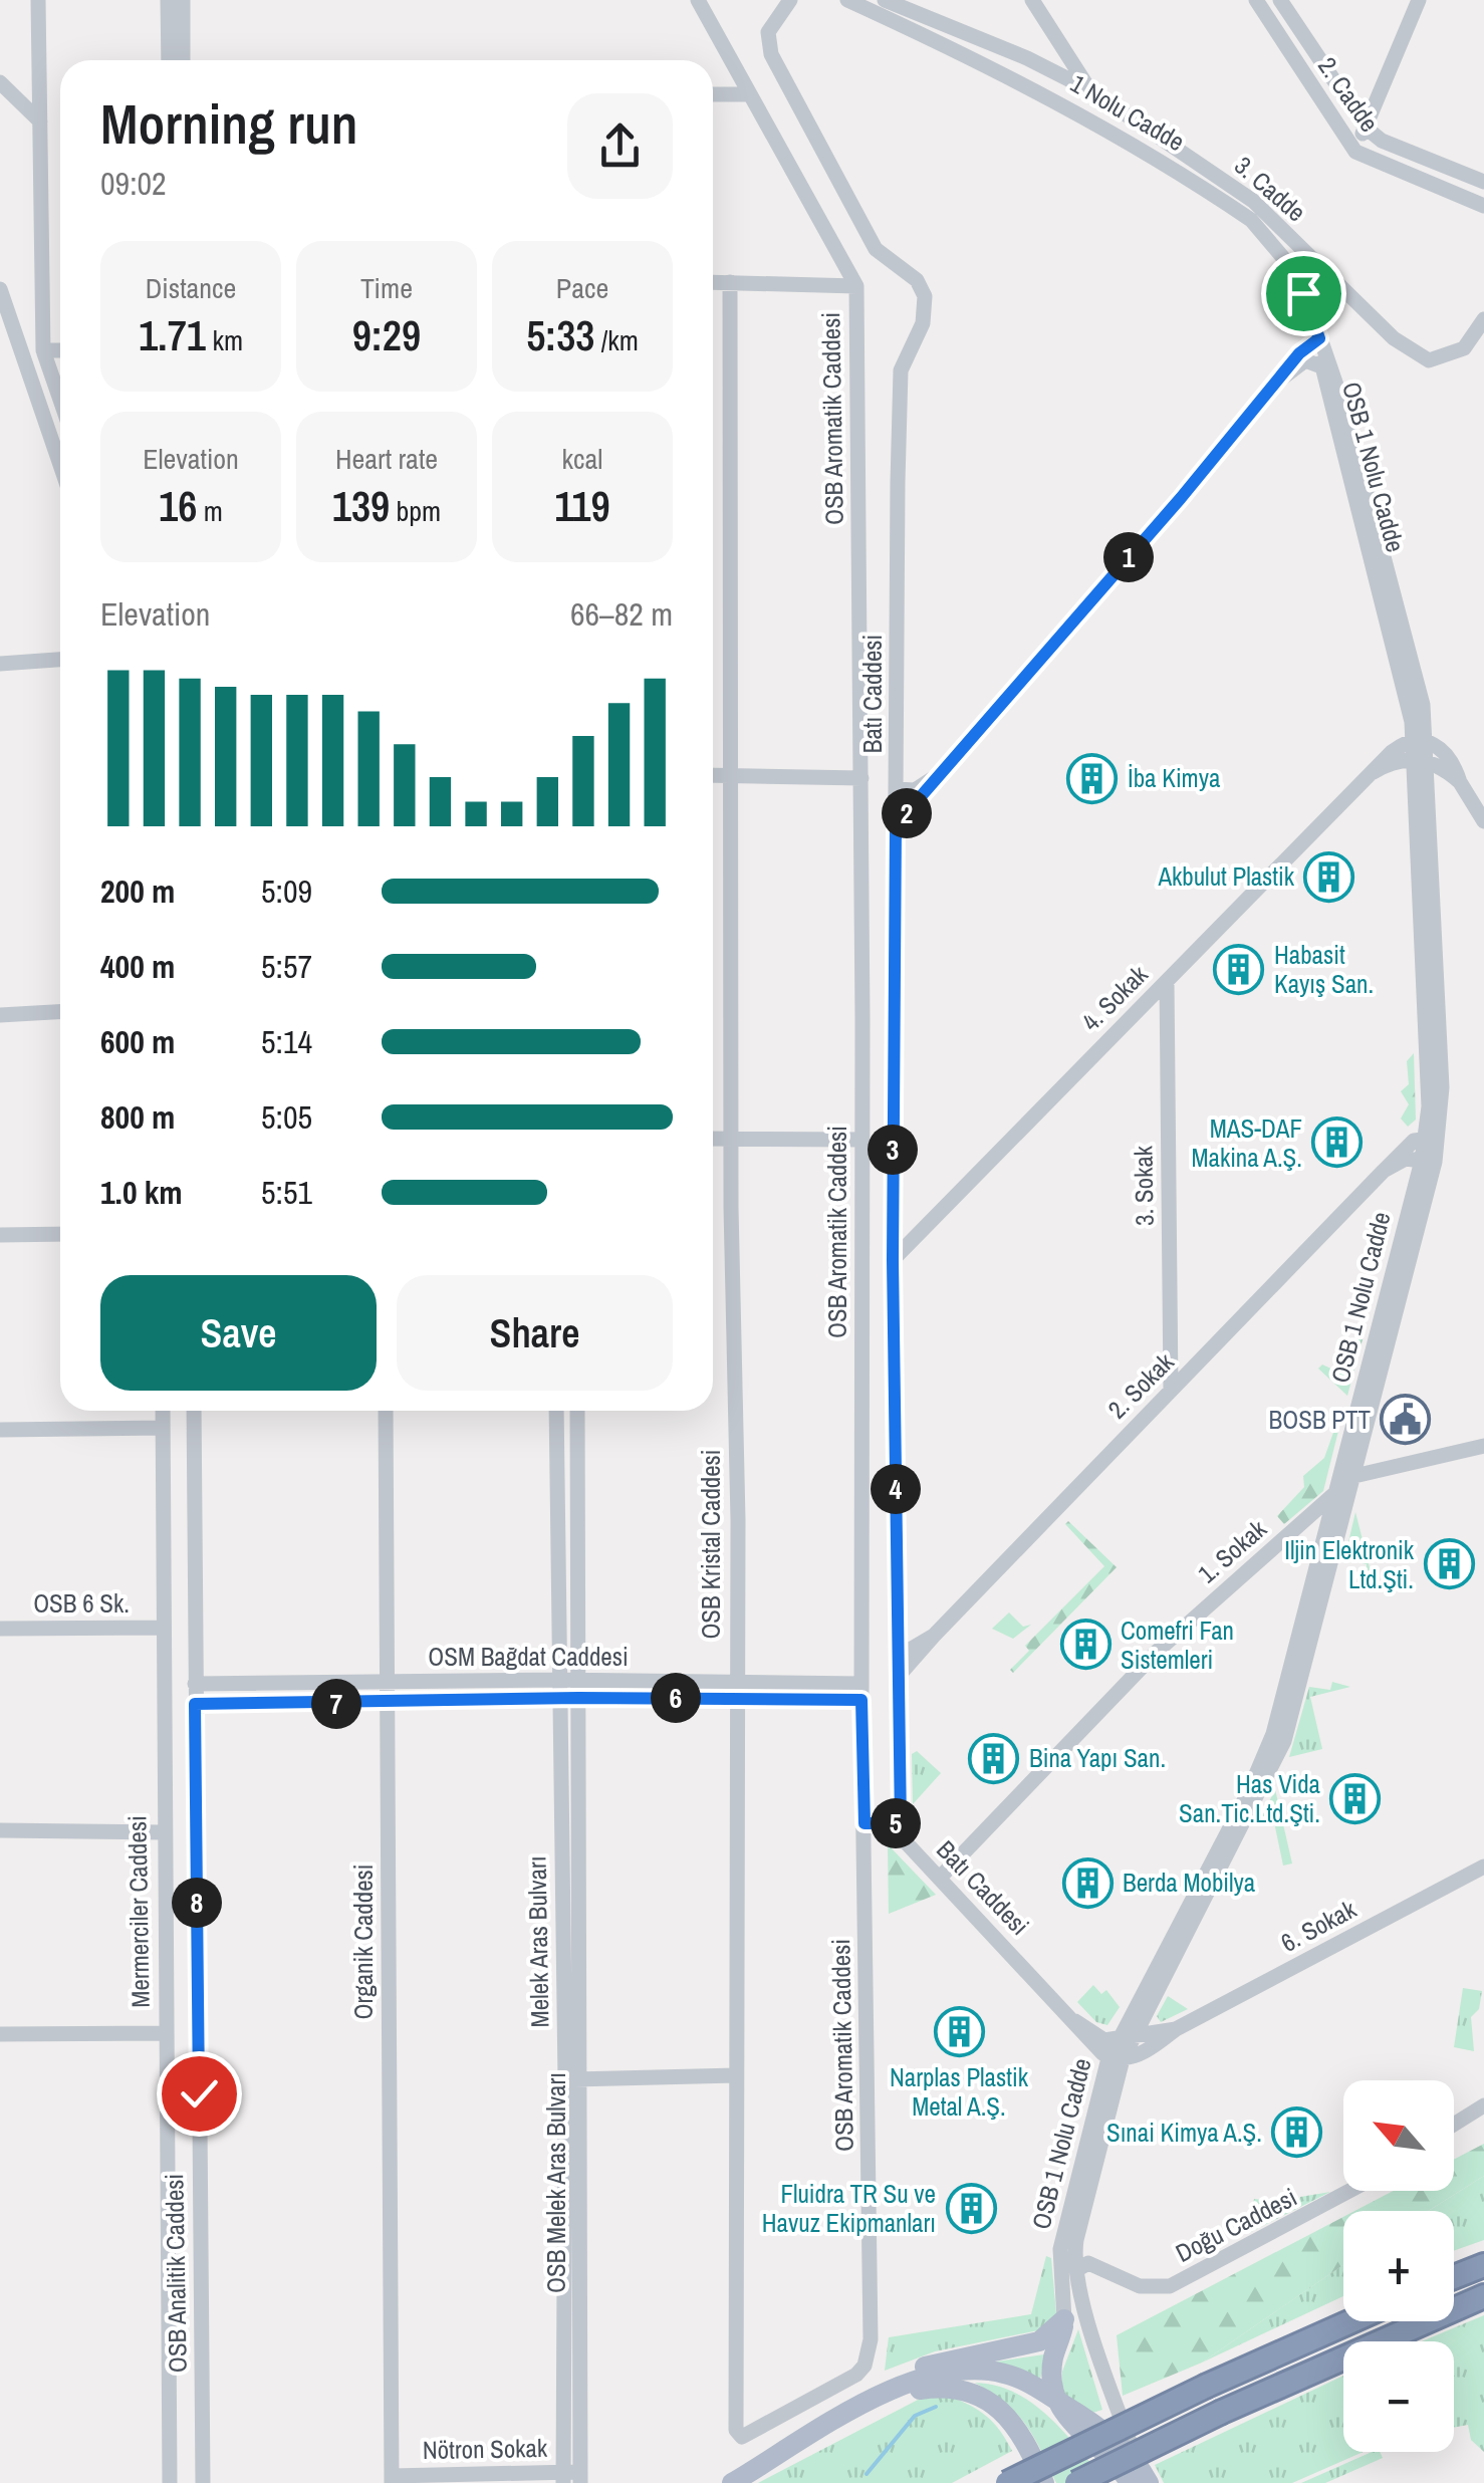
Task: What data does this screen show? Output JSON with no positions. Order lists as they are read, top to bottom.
{
  "streets": {
    "main road": ["OSB 1 Nolu Cadde"],
    "street": [
      "2. Cadde",
      "1 Nolu Cadde",
      "3. Cadde",
      "OSB Aromatik Caddesi",
      "Batı Caddesi",
      "4. Sokak",
      "3. Sokak",
      "2. Sokak",
      "OSB Kristal Caddesi",
      "1. Sokak",
      "OSB 6 Sk.",
      "OSM Bağdat Caddesi",
      "Mermerciler Caddesi",
      "6. Sokak",
      "Organik Caddesi",
      "Melek Aras Bulvarı",
      "OSB Melek Aras Bulvarı",
      "Doğu Caddesi",
      "OSB Analitik Caddesi",
      "Nötron Sokak"
    ]
  },
  "crossings": [
    ["1 Nolu Cadde", "OSB 1 Nolu Cadde"],
    ["OSB Aromatik Caddesi", "OSB Kristal Caddesi"],
    ["OSB Aromatik Caddesi", "OSM Bağdat Caddesi"],
    ["OSB 1 Nolu Cadde", "Batı Caddesi"],
    ["OSB 1 Nolu Cadde", "4. Sokak"],
    ["OSB 1 Nolu Cadde", "2. Sokak"],
    ["OSB 1 Nolu Cadde", "1. Sokak"],
    ["OSB 1 Nolu Cadde", "6. Sokak"],
    ["OSB 1 Nolu Cadde", "Doğu Caddesi"],
    ["Batı Caddesi", "4. Sokak"],
    ["Batı Caddesi", "2. Sokak"],
    ["Batı Caddesi", "1. Sokak"],
    ["Batı Caddesi", "6. Sokak"],
    ["4. Sokak", "3. Sokak"],
    ["3. Sokak", "2. Sokak"],
    ["OSB Kristal Caddesi", "OSM Bağdat Caddesi"],
    ["OSB 6 Sk.", "Mermerciler Caddesi"],
    ["OSM Bağdat Caddesi", "Organik Caddesi"],
    ["OSM Bağdat Caddesi", "Melek Aras Bulvarı"],
    ["OSM Bağdat Caddesi", "OSB Melek Aras Bulvarı"],
    ["OSM Bağdat Caddesi", "OSB Analitik Caddesi"],
    ["Organik Caddesi", "Nötron Sokak"],
    ["Melek Aras Bulvarı", "OSB Melek Aras Bulvarı"],
    ["OSB Melek Aras Bulvarı", "Nötron Sokak"]
  ],
  "places": {
    "building": [
      "İba Kimya",
      "Akbulut Plastik",
      "Habasit Kayış San.",
      "MAS-DAF Makina A.Ş.",
      "Iljin Elektronik Ltd.Şti.",
      "Comefri Fan Sistemleri",
      "Bina Yapı San.",
      "Has Vida San.Tic.Ltd.Şti.",
      "Berda Mobilya",
      "Narplas Plastik Metal A.Ş.",
      "Sınai Kimya A.Ş.",
      "Fluidra TR Su ve Havuz Ekipmanları"
    ],
    "public building": ["BOSB PTT"]
  },
  "north": "top left",
  "page": {
    "heading": ["Morning run", "09:02"],
    "stats": [
      ["Distance", "1.71 km"],
      ["Time", "9:29"],
      ["Pace", "5:33 /km"],
      ["Elevation", "16 m"],
      ["Heart rate", "139 bpm"],
      ["kcal", "119"]
    ],
    "pins": [
      "1",
      "2",
      "3",
      "4",
      "6",
      "7",
      "5",
      "8"
    ],
    "chart": ["Elevation", "66–82 m"],
    "list": [
      {
        "name": "200 m",
        "note": "5:09"
      },
      {
        "name": "400 m",
        "note": "5:57"
      },
      {
        "name": "600 m",
        "note": "5:14"
      },
      {
        "name": "800 m",
        "note": "5:05"
      },
      {
        "name": "1.0 km",
        "note": "5:51"
      }
    ],
    "buttons": ["Save", "Share"],
    "map_buttons": ["+", "−"]
  }
}
